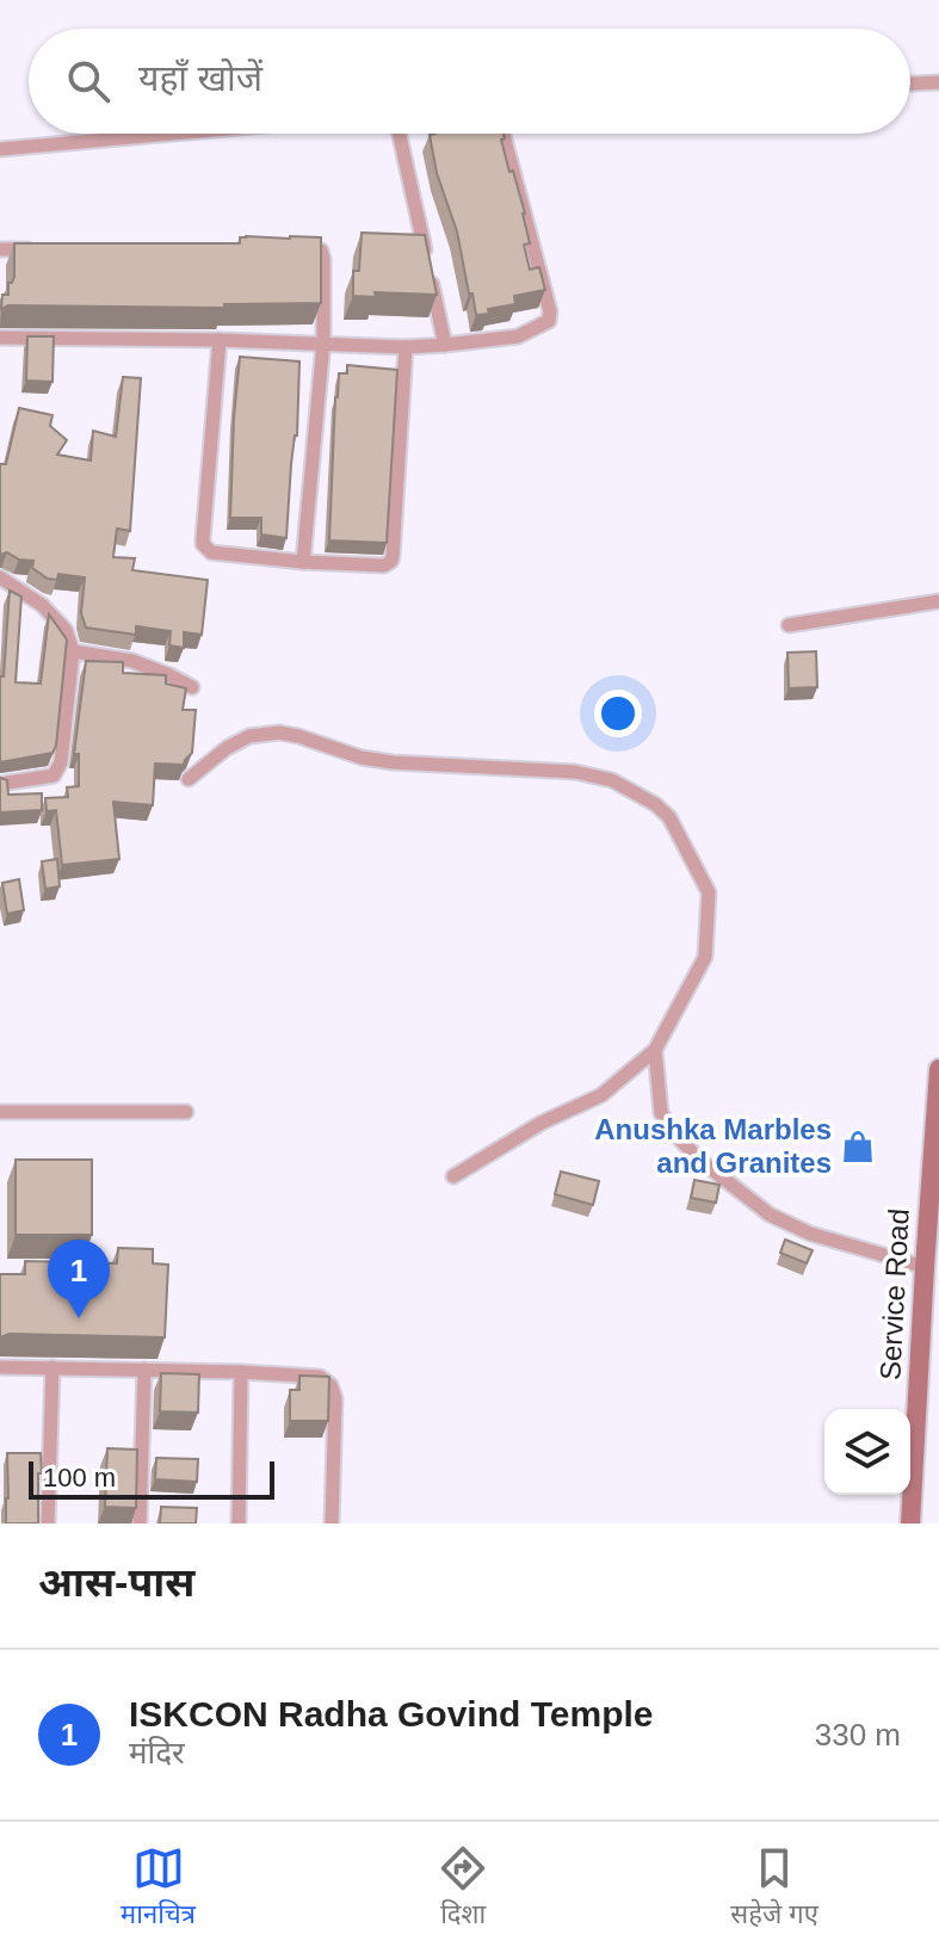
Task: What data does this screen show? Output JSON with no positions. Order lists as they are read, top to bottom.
{
  "streets": {
    "street": ["Service Road"]
  },
  "places": {
    "shop": ["Anushka Marbles and Granites"]
  },
  "scale_bar": "100 m",
  "page": {
    "search": "यहाँ खोजें",
    "pins": "1",
    "scale": "100 m",
    "heading": "आस-पास",
    "list": [
      {
        "mark": "1",
        "name": "ISKCON Radha Govind Temple",
        "note": "मंदिर",
        "value": "330 m"
      }
    ],
    "nav": ["मानचित्र", "दिशा", "सहेजे गए"]
  }
}
